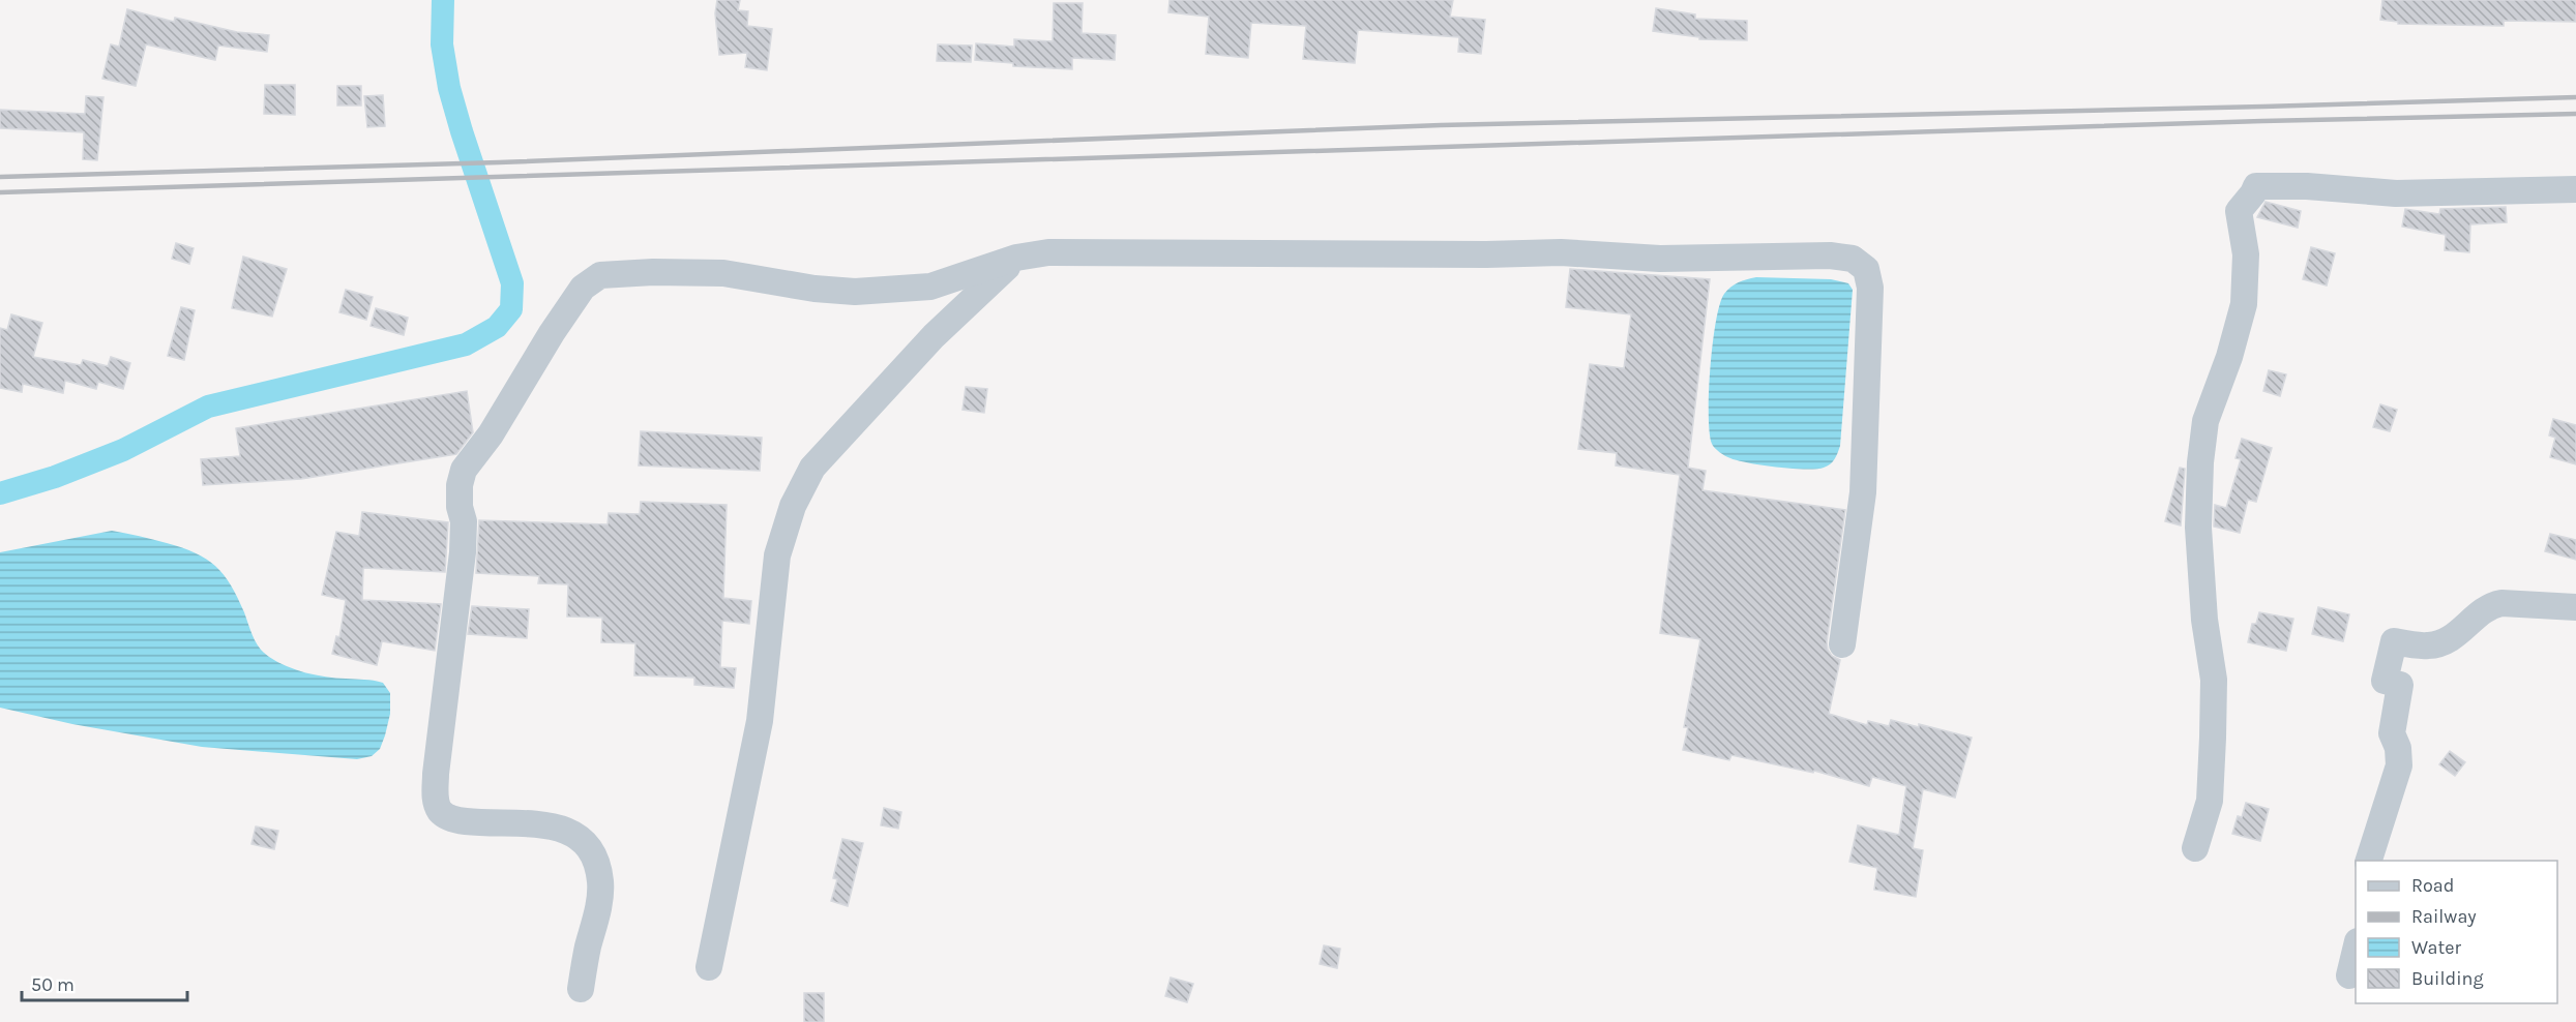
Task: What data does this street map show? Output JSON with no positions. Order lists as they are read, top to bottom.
{
  "legend": [
    "Road",
    "Railway",
    "Water",
    "Building"
  ],
  "scale_bar": "50 m"
}
